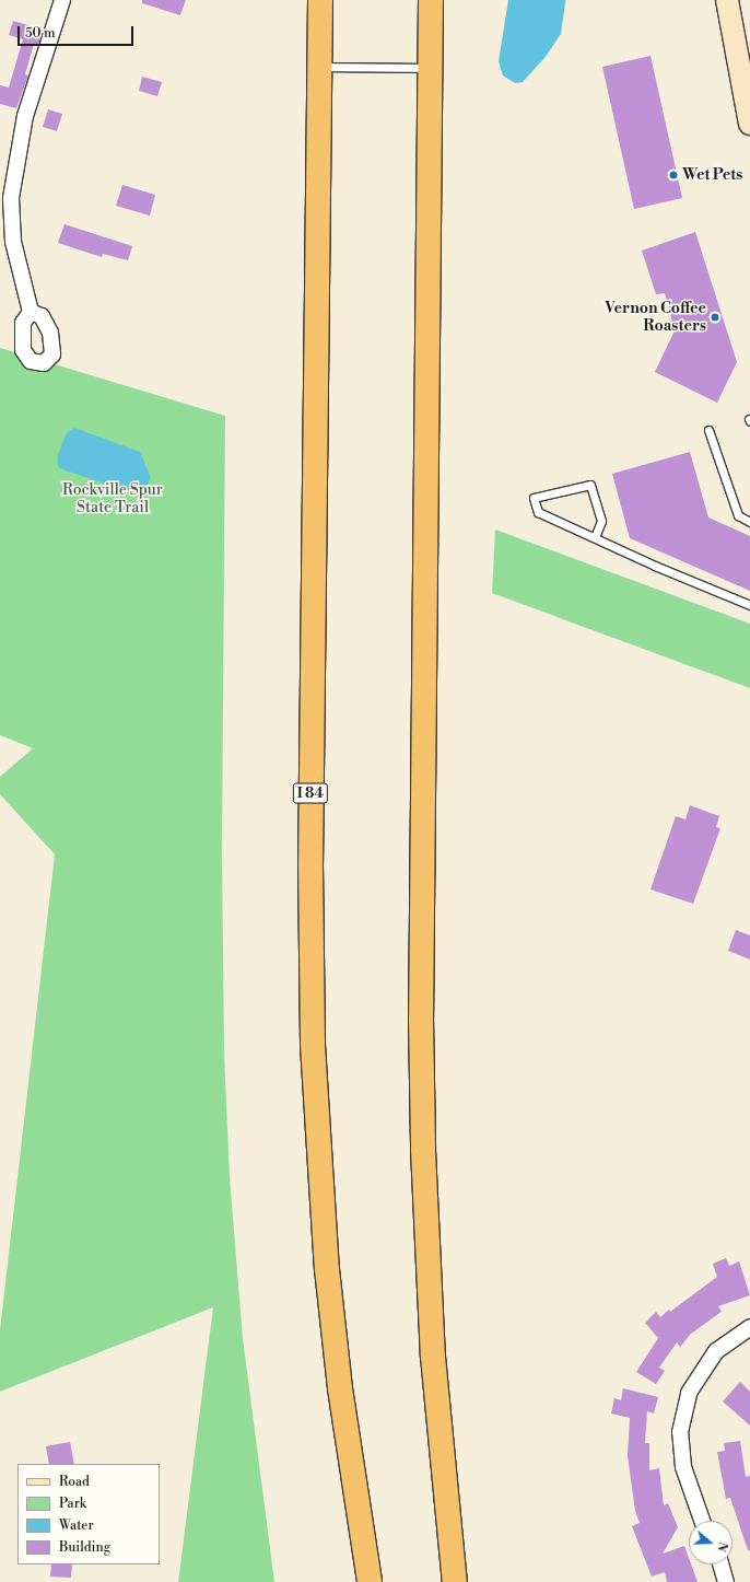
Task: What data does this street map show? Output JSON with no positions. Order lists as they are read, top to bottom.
{
  "streets": {
    "highway": ["I 84"]
  },
  "parks": ["Rockville Spur State Trail"],
  "places": ["Wet Pets", "Vernon Coffee Roasters"],
  "legend": [
    "Road",
    "Park",
    "Water",
    "Building"
  ],
  "scale_bar": "50 m",
  "north": "right"
}
